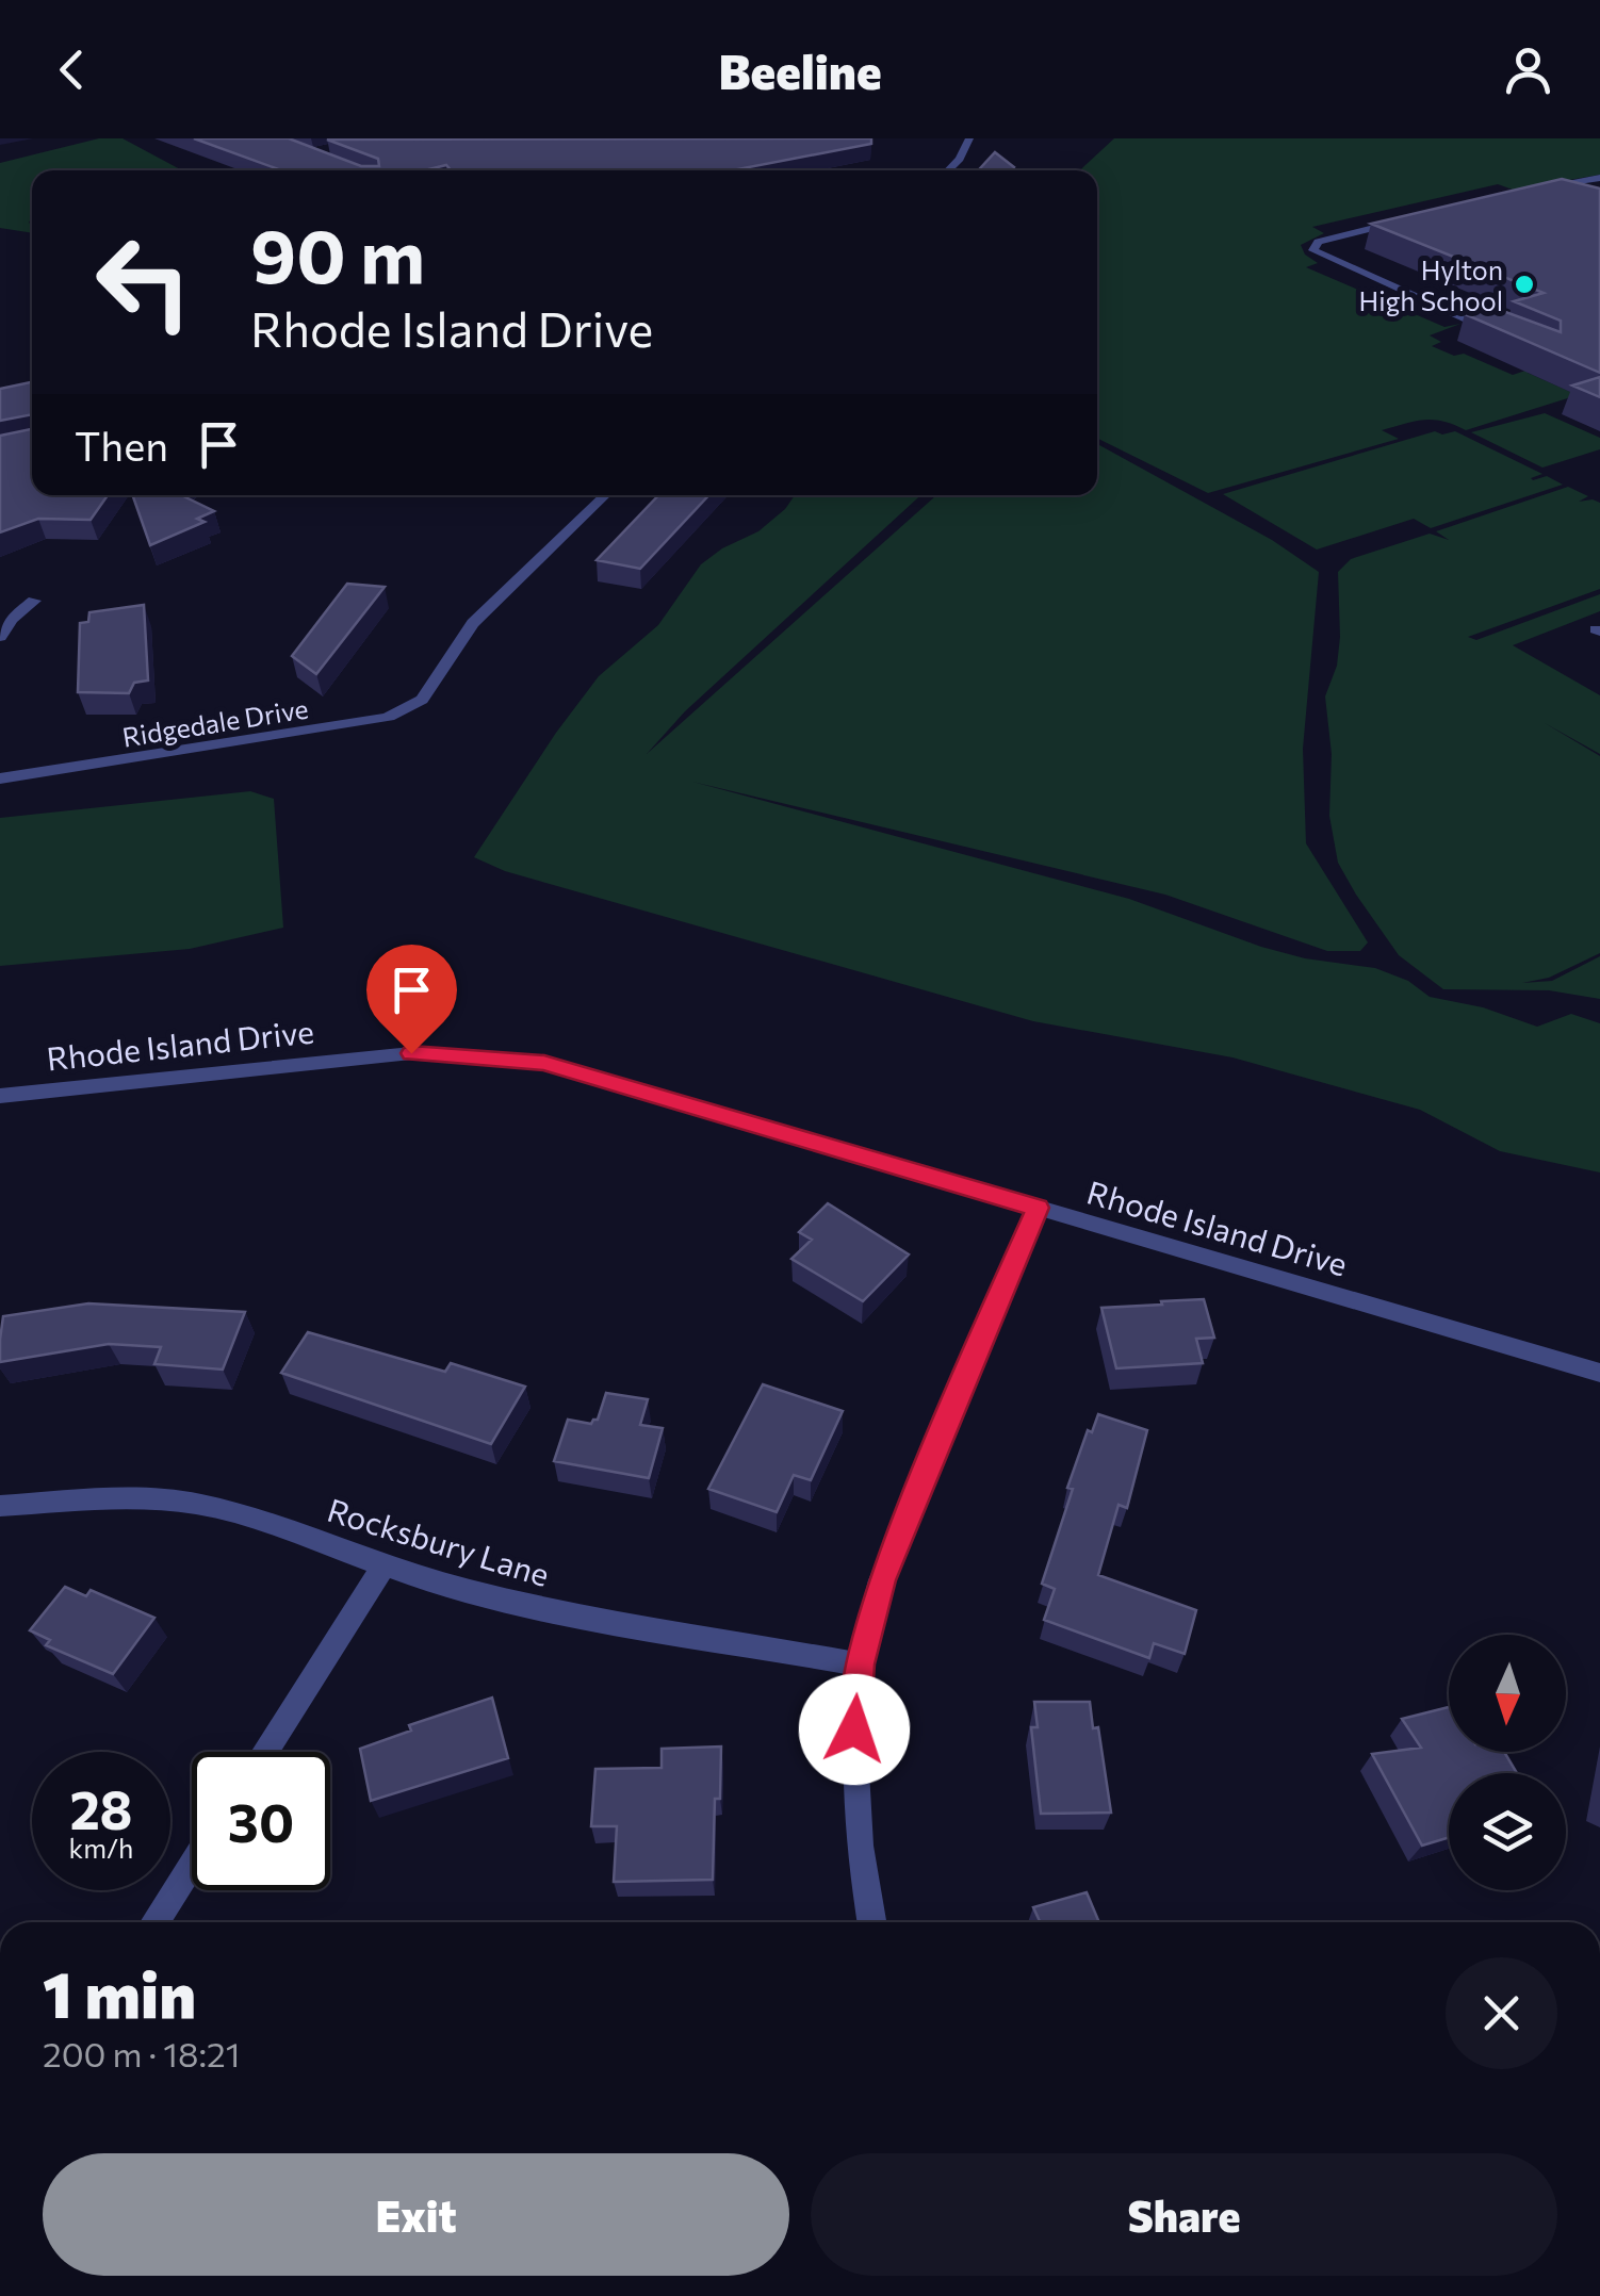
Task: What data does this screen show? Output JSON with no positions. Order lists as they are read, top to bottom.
{
  "streets": {
    "street": ["Ridgedale Drive", "Rhode Island Drive", "Rocksbury Lane"]
  },
  "places": ["Hylton High School"],
  "north": "bottom",
  "page": {
    "header": "Beeline",
    "turn": ["90 m", "Rhode Island Drive"],
    "then": "Then",
    "speed": "28 km/h",
    "limit": "30",
    "heading": ["1 min", "200 m · 18:21"],
    "buttons": ["Exit", "Share"]
  }
}
